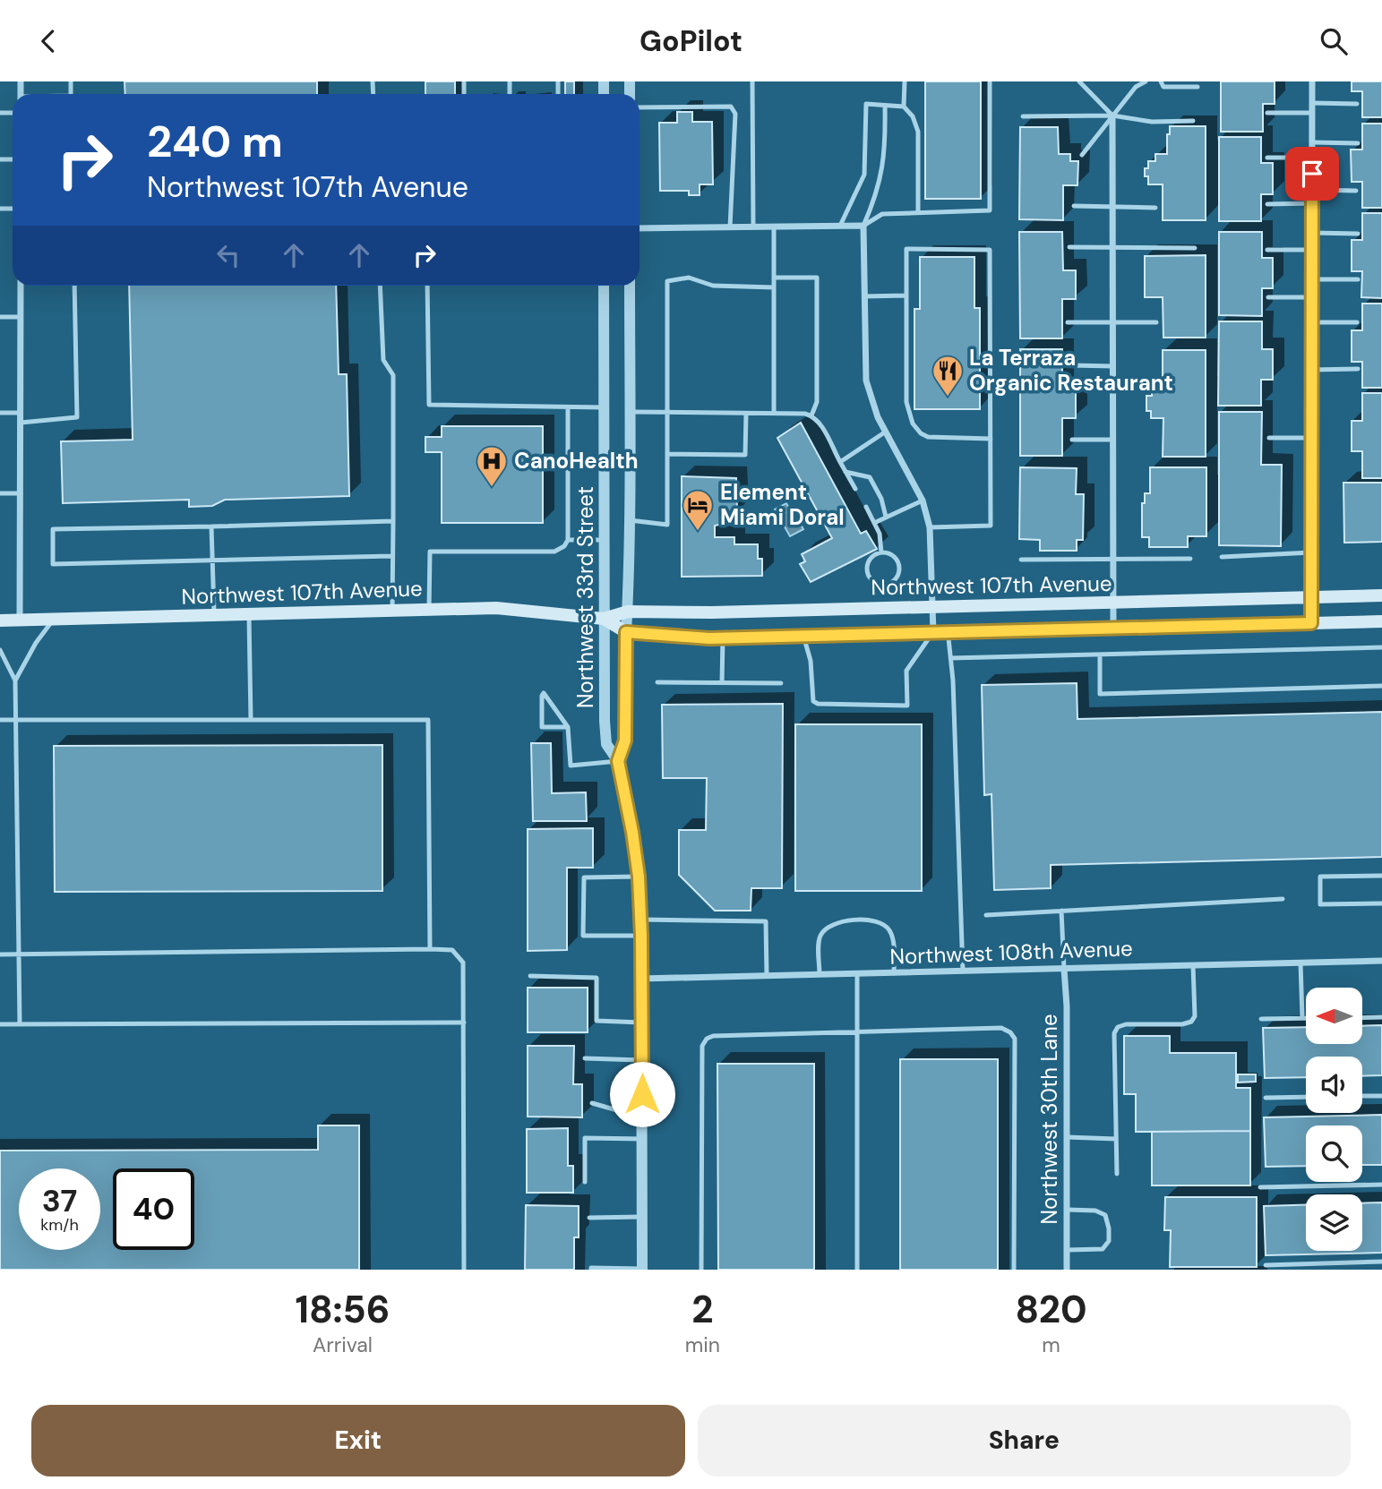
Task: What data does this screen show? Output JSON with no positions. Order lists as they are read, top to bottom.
{
  "streets": {
    "main road": ["Northwest 107th Avenue"],
    "street": ["Northwest 33rd Street", "Northwest 108th Avenue", "Northwest 30th Lane"]
  },
  "crossings": [
    ["Northwest 107th Avenue", "Northwest 33rd Street"],
    ["Northwest 33rd Street", "Northwest 108th Avenue"],
    ["Northwest 108th Avenue", "Northwest 30th Lane"]
  ],
  "places": {
    "restaurant": ["La Terraza Organic Restaurant"],
    "hospital": ["CanoHealth"],
    "hotel": ["Element Miami Doral"]
  },
  "north": "left",
  "page": {
    "header": "GoPilot",
    "turn": ["240 m", "Northwest 107th Avenue"],
    "speed": "37 km/h",
    "limit": "40",
    "eta": [
      "18:56",
      "Arrival",
      "2",
      "min",
      "820",
      "m"
    ],
    "buttons": ["Exit", "Share"]
  }
}
